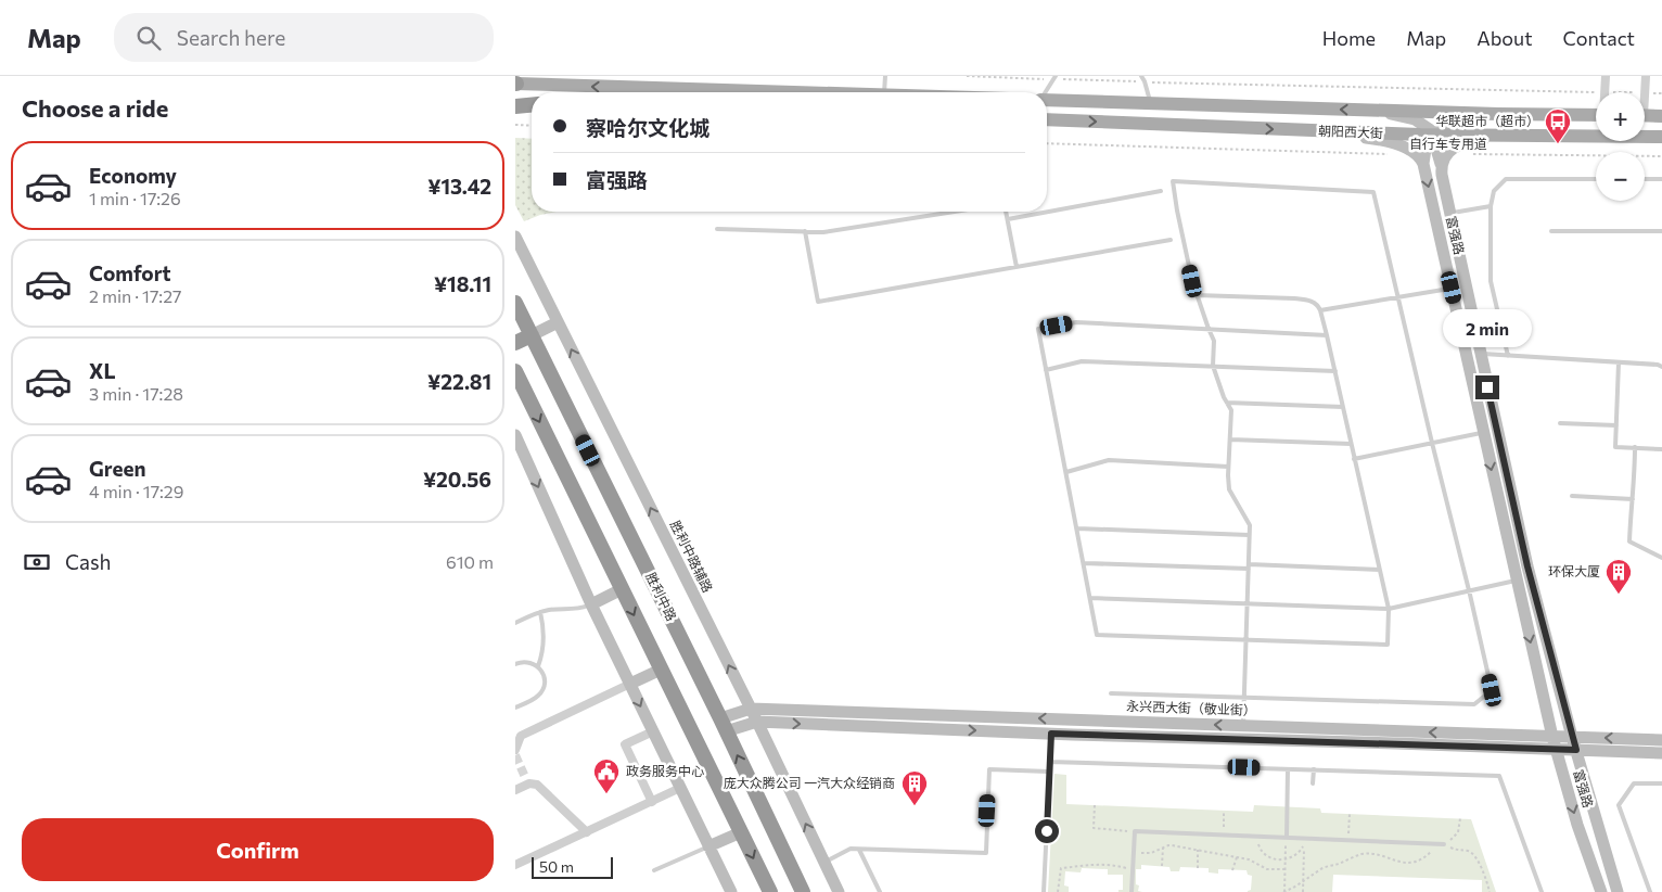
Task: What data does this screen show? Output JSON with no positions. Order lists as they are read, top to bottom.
{
  "streets": {
    "highway": ["胜利中路"],
    "main road": [
      "朝阳西大街",
      "富强路",
      "胜利中路辅路",
      "永兴西大街（敬业街）"
    ],
    "path": ["自行车专用道"]
  },
  "crossings": [
    ["朝阳西大街", "富强路"],
    ["富强路", "永兴西大街（敬业街）"],
    ["胜利中路辅路", "永兴西大街（敬业街）"],
    ["胜利中路", "永兴西大街（敬业街）"]
  ],
  "places": {
    "bus stop": ["华联超市（超市）"],
    "building": ["环保大厦", "庞大众腾公司 一汽大众经销商"],
    "public building": ["政务服务中心"]
  },
  "scale_bar": "50 m",
  "page": {
    "header": "Map",
    "search": "Search here",
    "nav": [
      "Home",
      "Map",
      "About",
      "Contact"
    ],
    "heading": "Choose a ride",
    "map_buttons": ["+", "−"],
    "banner": ["察哈尔文化城", "富强路"],
    "list": [
      {
        "name": "Economy",
        "note": "1 min · 17:26",
        "value": "¥13.42"
      },
      {
        "name": "Comfort",
        "note": "2 min · 17:27",
        "value": "¥18.11"
      },
      {
        "name": "XL",
        "note": "3 min · 17:28",
        "value": "¥22.81"
      },
      {
        "name": "Green",
        "note": "4 min · 17:29",
        "value": "¥20.56"
      }
    ],
    "bubble": "2 min",
    "pay": ["Cash", "610 m"],
    "buttons": "Confirm",
    "scale": "50 m"
  }
}
